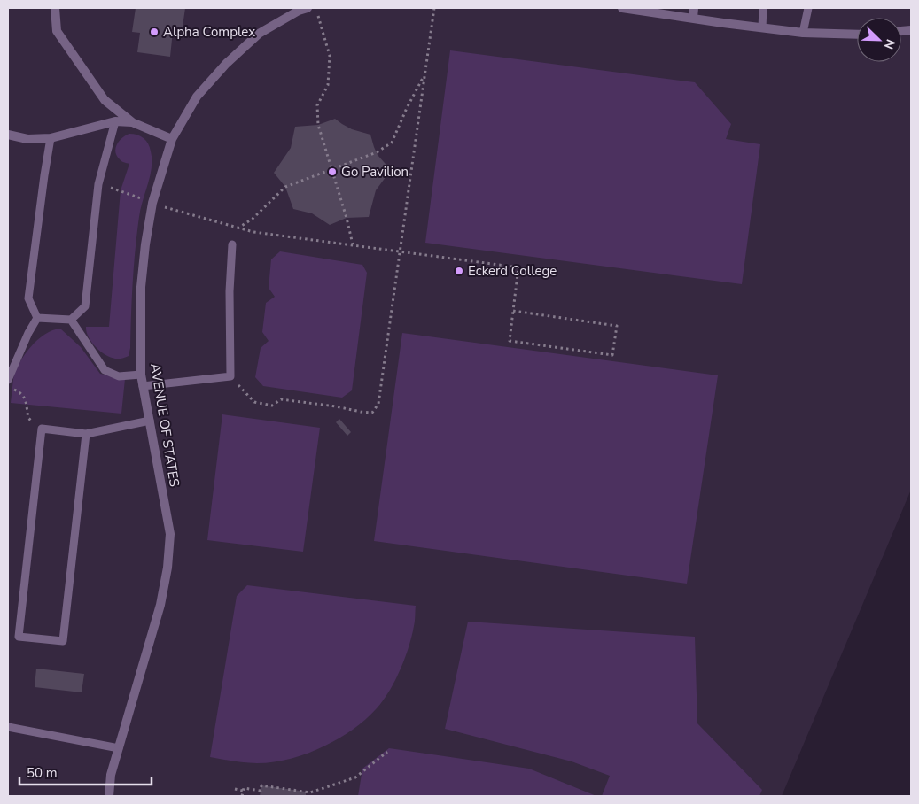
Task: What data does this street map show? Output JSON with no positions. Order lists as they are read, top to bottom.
{
  "streets": {
    "street": ["AVENUE OF STATES"]
  },
  "places": ["Alpha Complex", "Go Pavilion", "Eckerd College"],
  "scale_bar": "50 m",
  "north": "bottom right"
}
